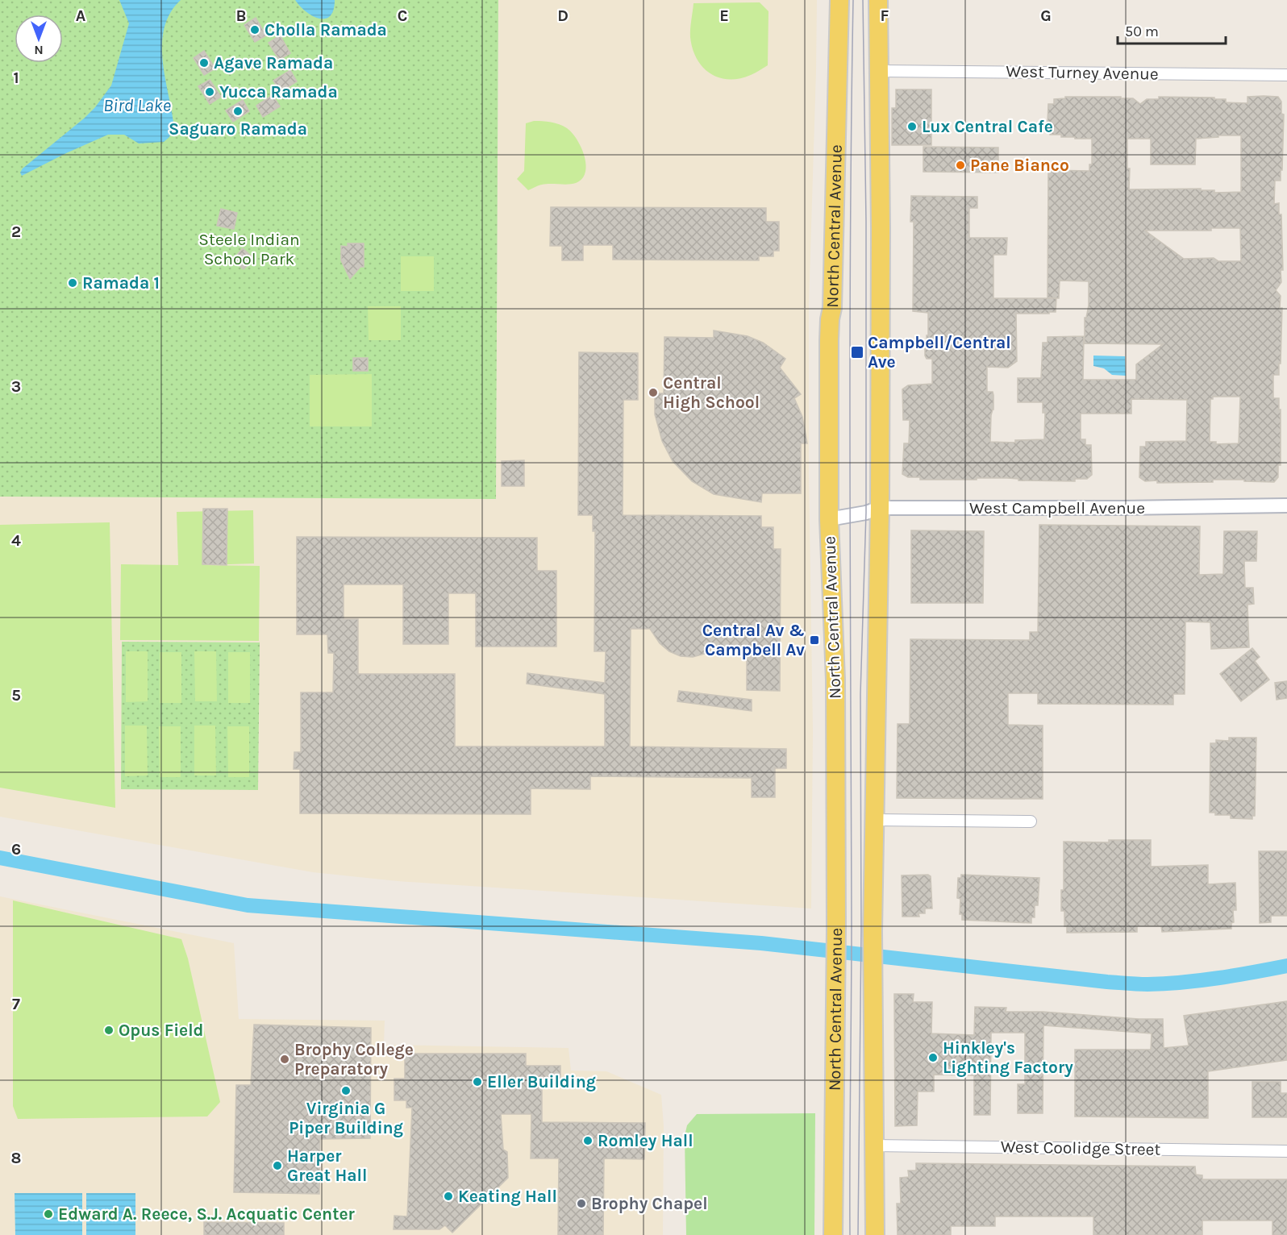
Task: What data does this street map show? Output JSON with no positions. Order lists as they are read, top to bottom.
{
  "streets": {
    "main road": ["North Central Avenue"],
    "street": ["West Turney Avenue", "West Campbell Avenue", "West Coolidge Street"]
  },
  "crossings": [
    ["North Central Avenue", "West Campbell Avenue"]
  ],
  "water": ["Bird Lake"],
  "parks": ["Steele Indian School Park"],
  "places": {
    "other": [
      "Cholla Ramada",
      "Agave Ramada",
      "Yucca Ramada",
      "Saguaro Ramada",
      "Lux Central Cafe",
      "Pane Bianco",
      "Ramada 1",
      "Central High School",
      "Opus Field",
      "Hinkley's Lighting Factory",
      "Brophy College Preparatory",
      "Eller Building",
      "Virginia G Piper Building",
      "Romley Hall",
      "Harper Great Hall",
      "Keating Hall",
      "Brophy Chapel",
      "Edward A. Reece, S.J. Acquatic Center"
    ],
    "transit": ["Campbell/Central Ave", "Central Av & Campbell Av"]
  },
  "scale_bar": "50 m",
  "north": "bottom",
  "grid": {
    "columns": [
      "A",
      "B",
      "C",
      "D",
      "E",
      "F",
      "G"
    ],
    "rows": [
      "1",
      "2",
      "3",
      "4",
      "5",
      "6",
      "7",
      "8"
    ]
  }
}
